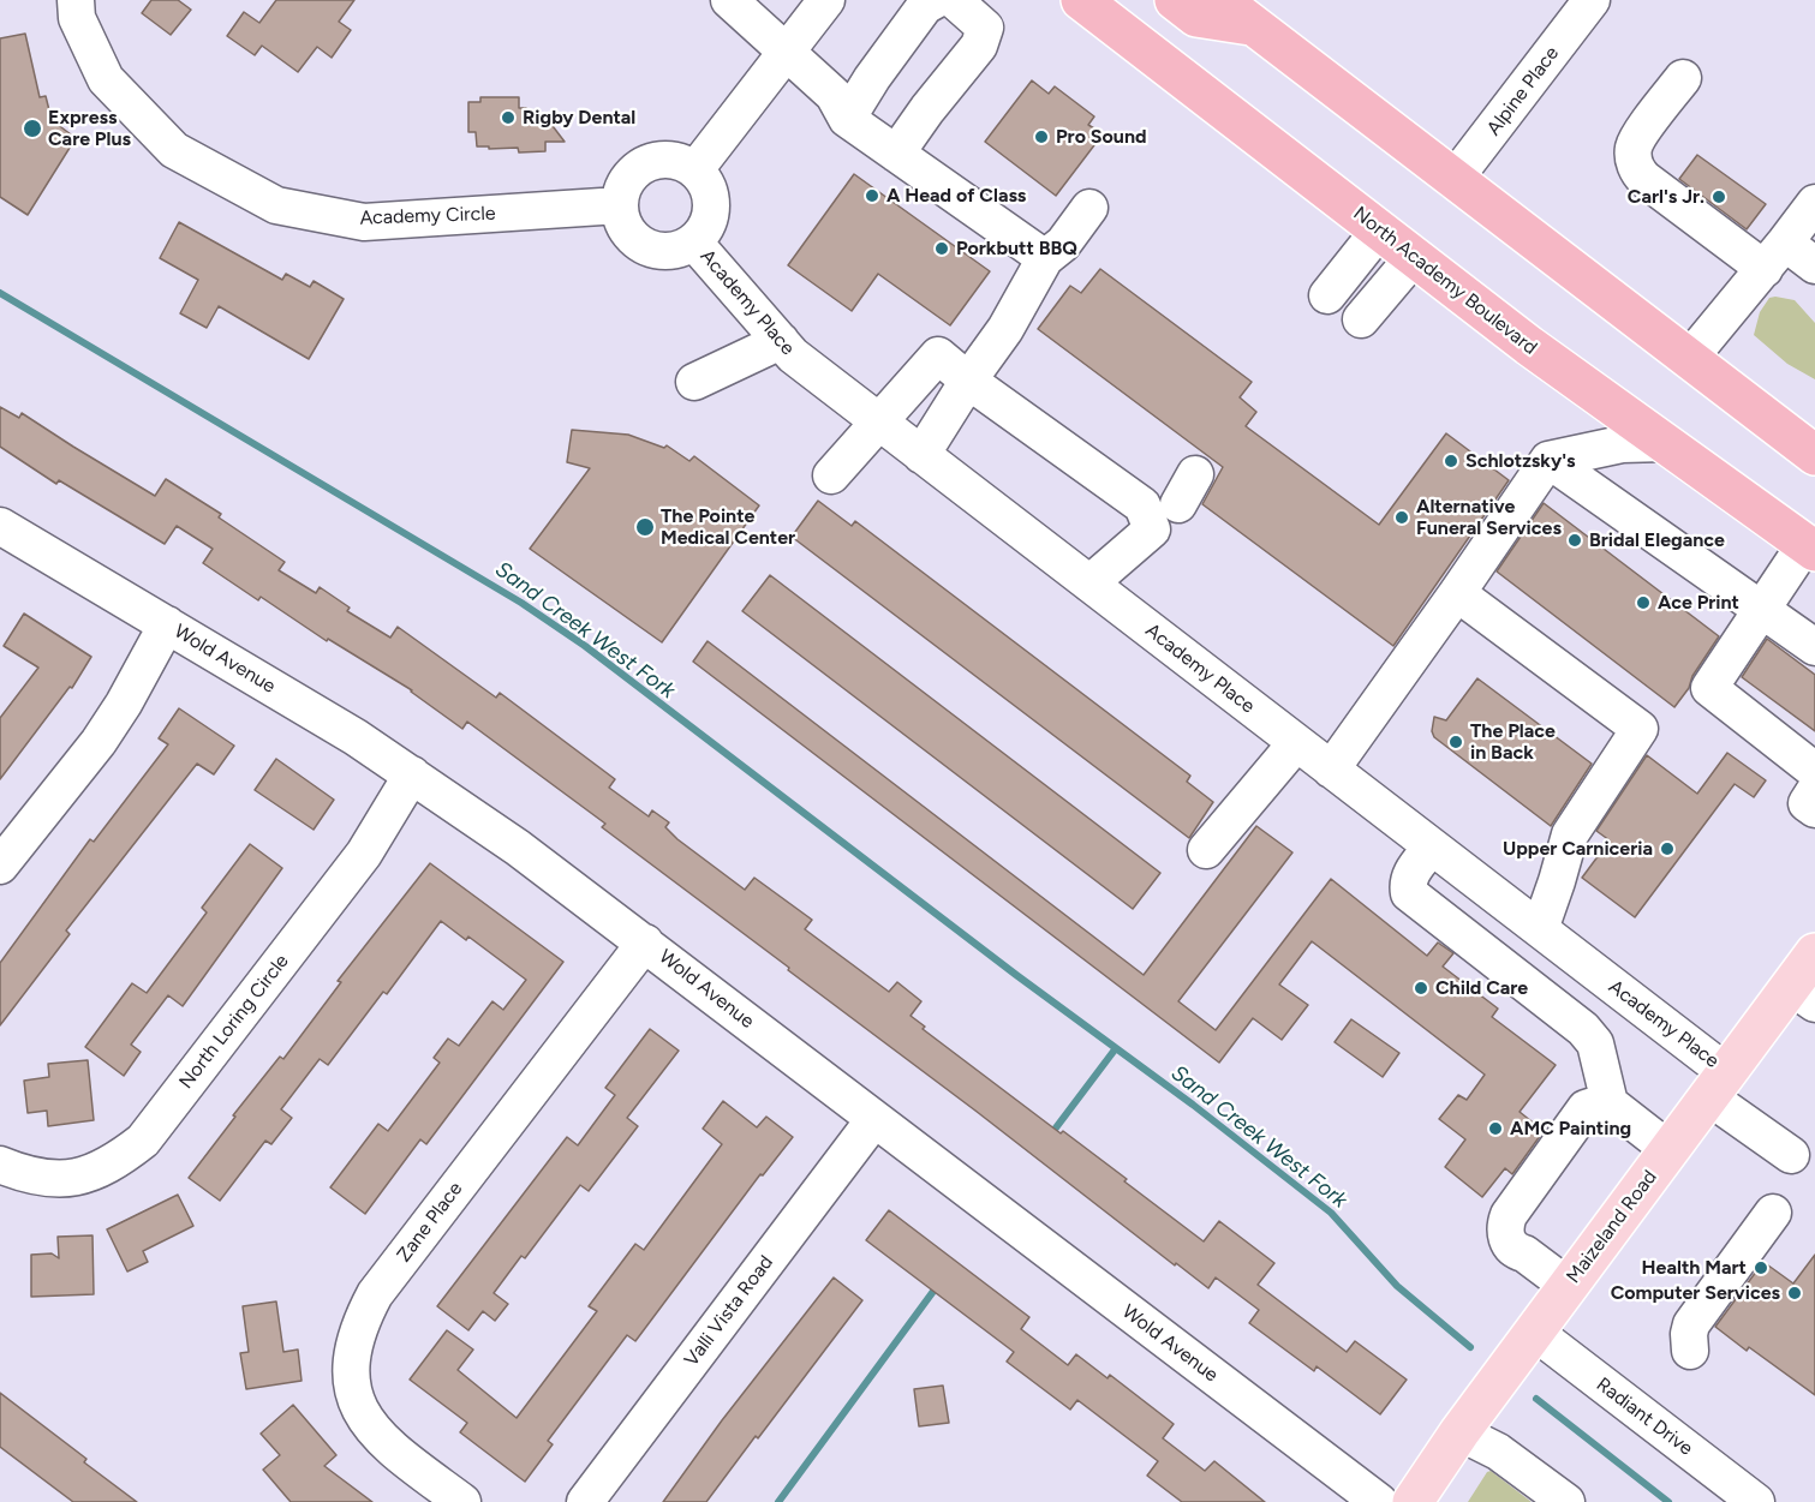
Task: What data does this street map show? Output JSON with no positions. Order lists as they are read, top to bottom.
{
  "streets": {
    "highway": ["North Academy Boulevard"],
    "main road": ["Maizeland Road"],
    "street": [
      "Alpine Place",
      "Academy Circle",
      "Academy Place",
      "Wold Avenue",
      "North Loring Circle",
      "Zane Place",
      "Valli Vista Road",
      "Radiant Drive"
    ]
  },
  "crossings": [
    ["Academy Circle", "Academy Place"],
    ["Academy Place", "Maizeland Road"],
    ["Wold Avenue", "North Loring Circle"],
    ["Wold Avenue", "Zane Place"],
    ["Wold Avenue", "Valli Vista Road"],
    ["Maizeland Road", "Radiant Drive"]
  ],
  "water": ["Sand Creek West Fork"],
  "places": [
    "Rigby Dental",
    "Express Care Plus",
    "Pro Sound",
    "A Head of Class",
    "Carl's Jr.",
    "Porkbutt BBQ",
    "Schlotzsky's",
    "Alternative Funeral Services",
    "The Pointe Medical Center",
    "Bridal Elegance",
    "Ace Print",
    "The Place in Back",
    "Upper Carniceria",
    "Child Care",
    "AMC Painting",
    "Health Mart",
    "Computer Services"
  ]
}
